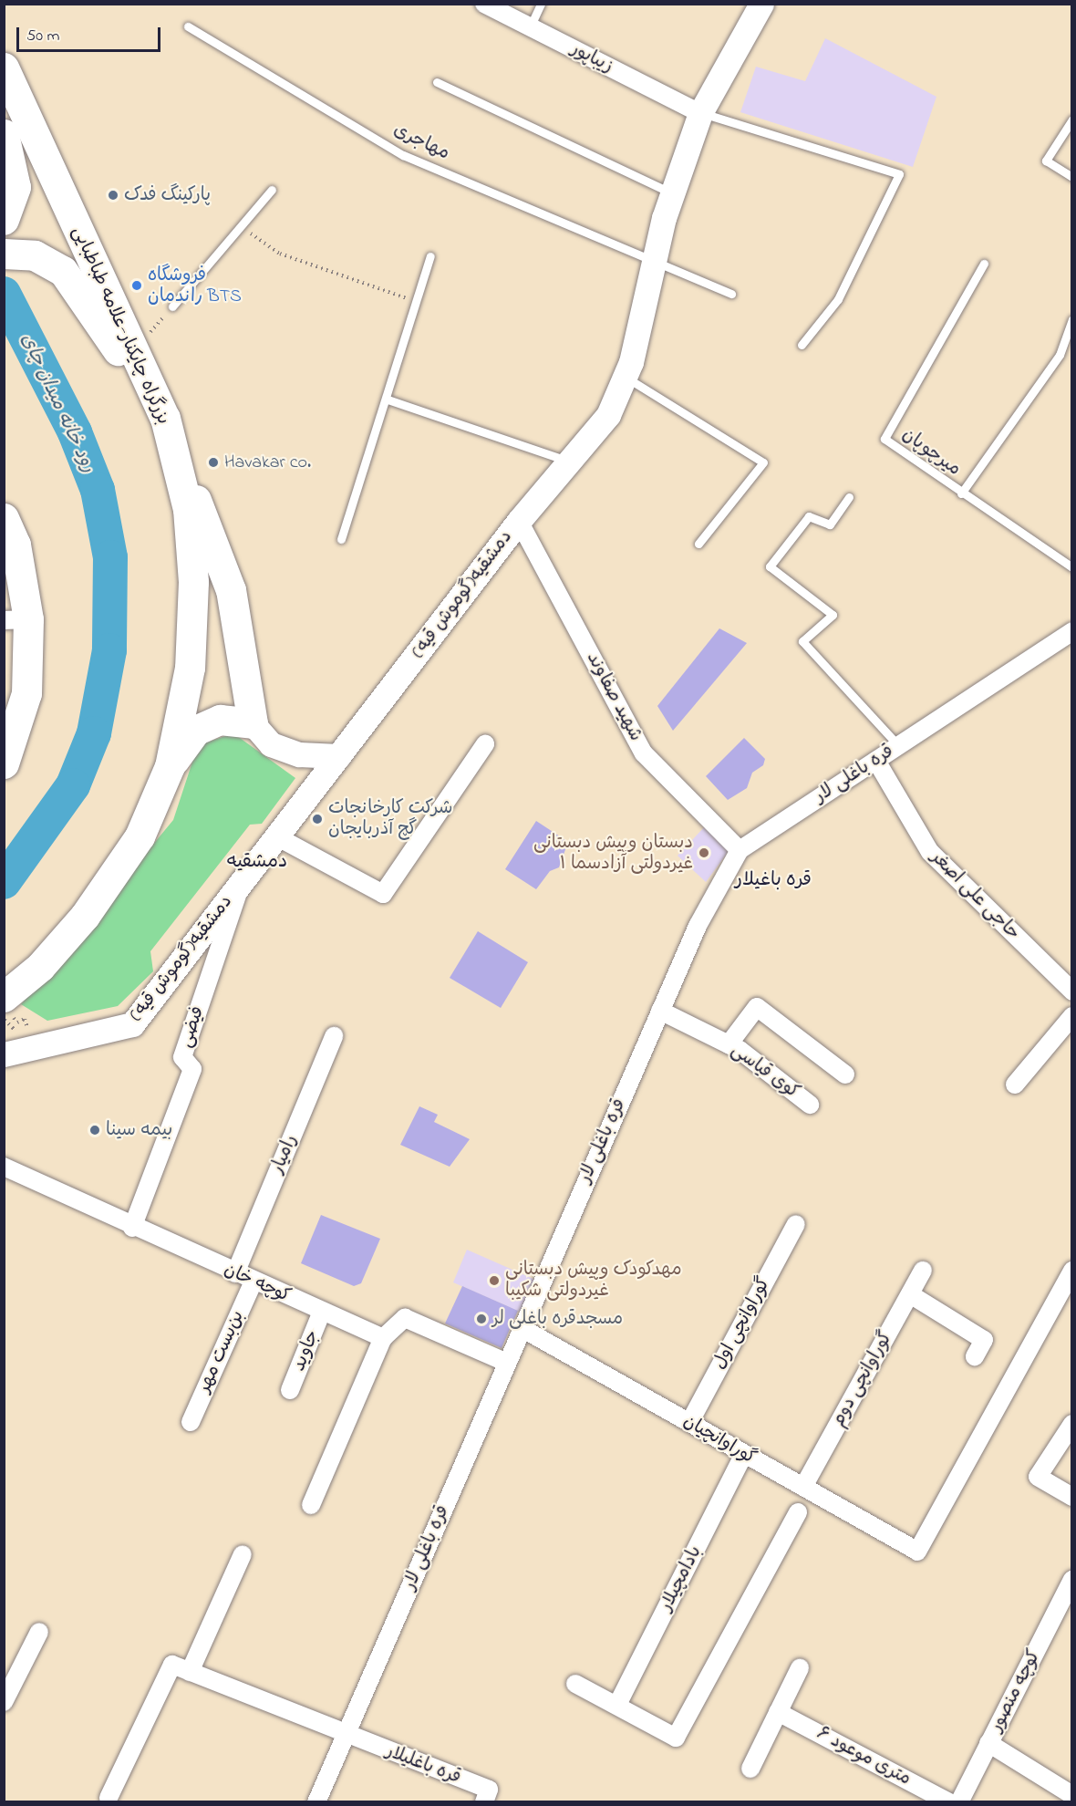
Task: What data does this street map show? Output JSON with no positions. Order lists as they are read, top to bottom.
{
  "streets": {
    "highway": ["بزرگراه چایکنار-علامه طباطبایی"],
    "main road": ["دمشقیه(گوموش قیه)"],
    "street": [
      "زیباپور",
      "شهید صفاوند",
      "قره باغلی لار",
      "حاجی علی اصغر",
      "فیضی",
      "کوی قیاسی",
      "رامیار",
      "کوچه خان",
      "گوراوانچی اول",
      "جاوید",
      "بن‌بست مهر",
      "گوراوانچی دوم",
      "گوراوانچیان",
      "بادامچیلار",
      "کوچه منصور",
      "۶ متری موعود",
      "قره باغلیلار"
    ],
    "lane": ["مهاجری", "میرچوپان"]
  },
  "crossings": [
    ["زیباپور", "دمشقیه(گوموش قیه)"],
    ["مهاجری", "دمشقیه(گوموش قیه)"],
    ["دمشقیه(گوموش قیه)", "شهید صفاوند"],
    ["دمشقیه(گوموش قیه)", "فیضی"],
    ["شهید صفاوند", "قره باغلی لار"],
    ["قره باغلی لار", "حاجی علی اصغر"],
    ["قره باغلی لار", "کوی قیاسی"],
    ["قره باغلی لار", "گوراوانچیان"],
    ["قره باغلی لار", "قره باغلیلار"],
    ["فیضی", "کوچه خان"],
    ["رامیار", "کوچه خان"],
    ["کوچه خان", "جاوید"],
    ["کوچه خان", "بن‌بست مهر"],
    ["گوراوانچی اول", "گوراوانچیان"],
    ["گوراوانچی دوم", "گوراوانچیان"],
    ["گوراوانچیان", "بادامچیلار"]
  ],
  "districts": ["دمشقیه", "قره باغیلار"],
  "water": ["رود خانه میدان چای"],
  "places": [
    "پارکینگ فدک",
    "فروشگاه راندمان BTS",
    "Havakar co.",
    "شرکت کارخانجات گچ آذربایجان",
    "دبستان وپیش دبستانی غیردولتی آزادسما ۱",
    "بیمه سینا",
    "مهدکودک وپیش دبستانی غیردولتی شکیبا",
    "مسجدقره باغلی لر"
  ],
  "scale_bar": "50 m"
}
